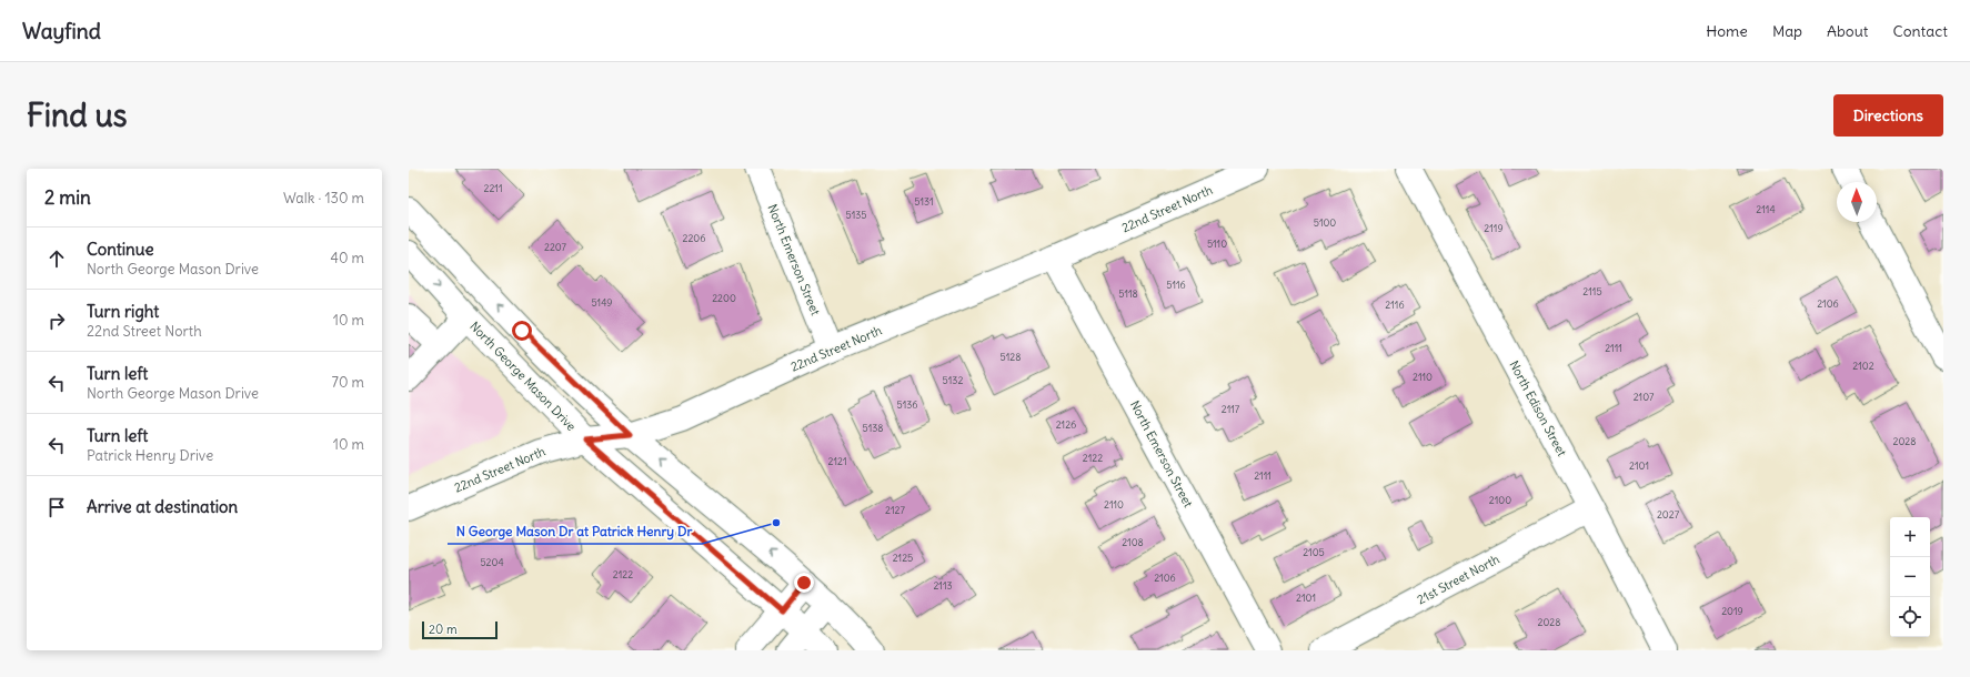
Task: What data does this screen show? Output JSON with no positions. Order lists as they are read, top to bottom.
{
  "streets": {
    "street": [
      "22nd Street North",
      "North Emerson Street",
      "North George Mason Drive",
      "North Edison Street",
      "21st Street North"
    ]
  },
  "crossings": [
    ["22nd Street North", "North Emerson Street"],
    ["22nd Street North", "North George Mason Drive"],
    ["North Edison Street", "21st Street North"]
  ],
  "places": ["N George Mason Dr at Patrick Henry Dr"],
  "house_numbers": [
    "2211",
    "5131",
    "2114",
    "5135",
    "5100",
    "2119",
    "2206",
    "5110",
    "2207",
    "5116",
    "2115",
    "5118",
    "2200",
    "5149",
    "2106",
    "2116",
    "2111",
    "5128",
    "2102",
    "2110",
    "5132",
    "2107",
    "5136",
    "2117",
    "2126",
    "5138",
    "2028",
    "2122",
    "2121",
    "2101",
    "2111",
    "2100",
    "2110",
    "2127",
    "2027",
    "2108",
    "2105",
    "2125",
    "5204",
    "2122",
    "2106",
    "2113",
    "2101",
    "2019",
    "2028"
  ],
  "scale_bar": "20 m",
  "north": "top",
  "page": {
    "header": "Wayfind",
    "nav": [
      "Home",
      "Map",
      "About",
      "Contact"
    ],
    "buttons": "Directions",
    "title": "Find us",
    "heading": ["2 min", "Walk · 130 m"],
    "list": [
      ["Continue", "North George Mason Drive", "40 m"],
      ["Turn right", "22nd Street North", "10 m"],
      ["Turn left", "North George Mason Drive", "70 m"],
      ["Turn left", "Patrick Henry Drive", "10 m"],
      "Arrive at destination"
    ],
    "map_buttons": ["+", "−"],
    "scale": "20 m"
  }
}
